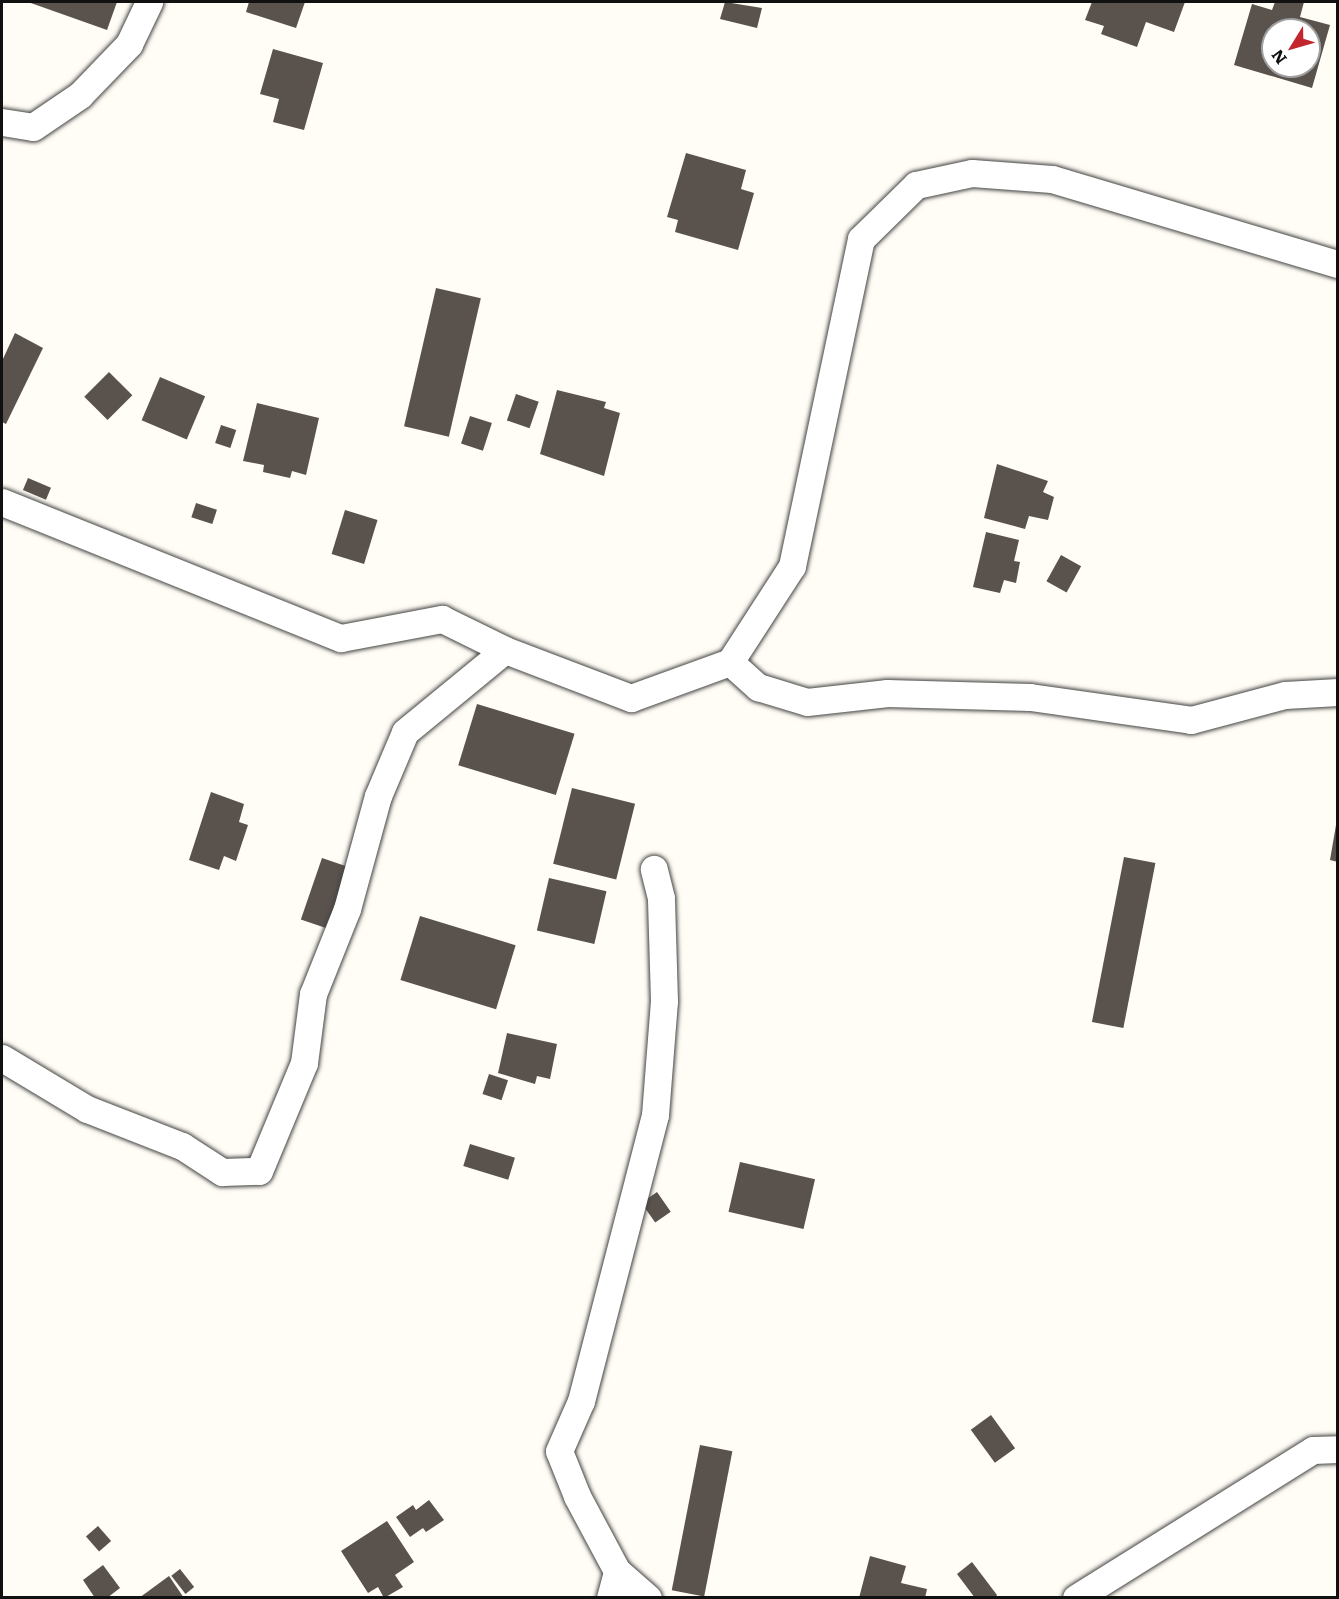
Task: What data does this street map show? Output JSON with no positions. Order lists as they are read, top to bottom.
{
  "north": "bottom left"
}
